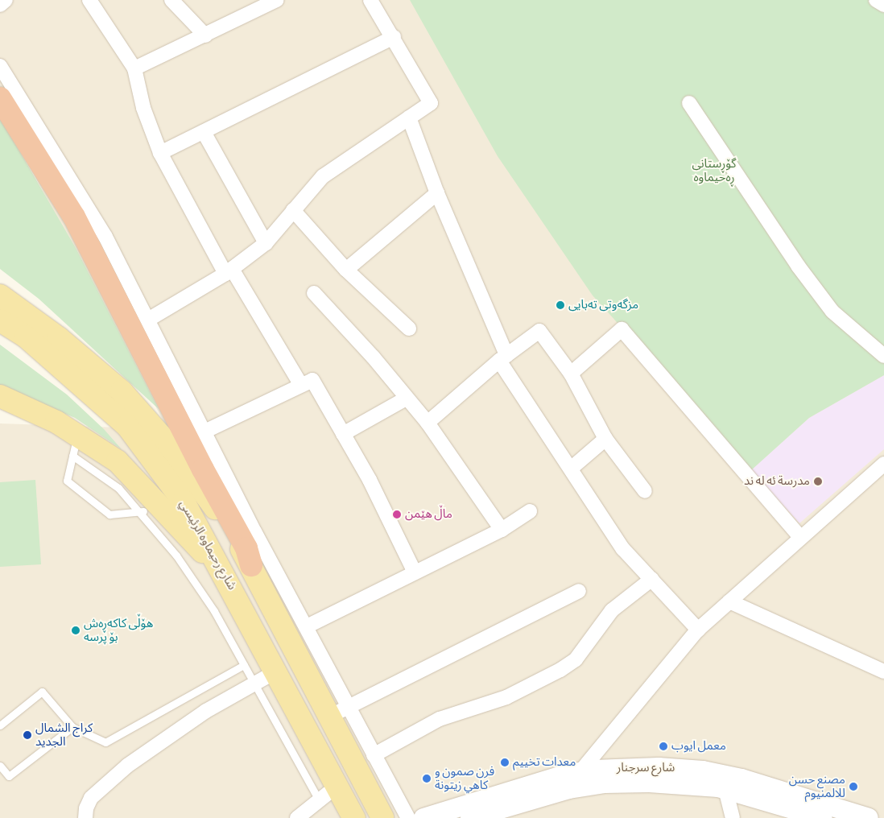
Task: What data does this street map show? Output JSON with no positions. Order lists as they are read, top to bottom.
{
  "streets": {
    "main road": ["شارع رحيماوه الرئيسي"],
    "street": ["شارع سرجنار"]
  },
  "parks": ["گۆڕستانی ڕەحیماوە"],
  "places": [
    "مزگەوتی تەبایی",
    "مدرسة ئه له ند",
    "ماڵ هێمن",
    "هۆڵی کاکەڕەش بۆ پرسە",
    "كراج الشمال الجديد",
    "معمل ايوب",
    "معدات تخييم",
    "فرن صمون و كاهي زيتونة",
    "مصنع حسن للالمنيوم"
  ]
}
